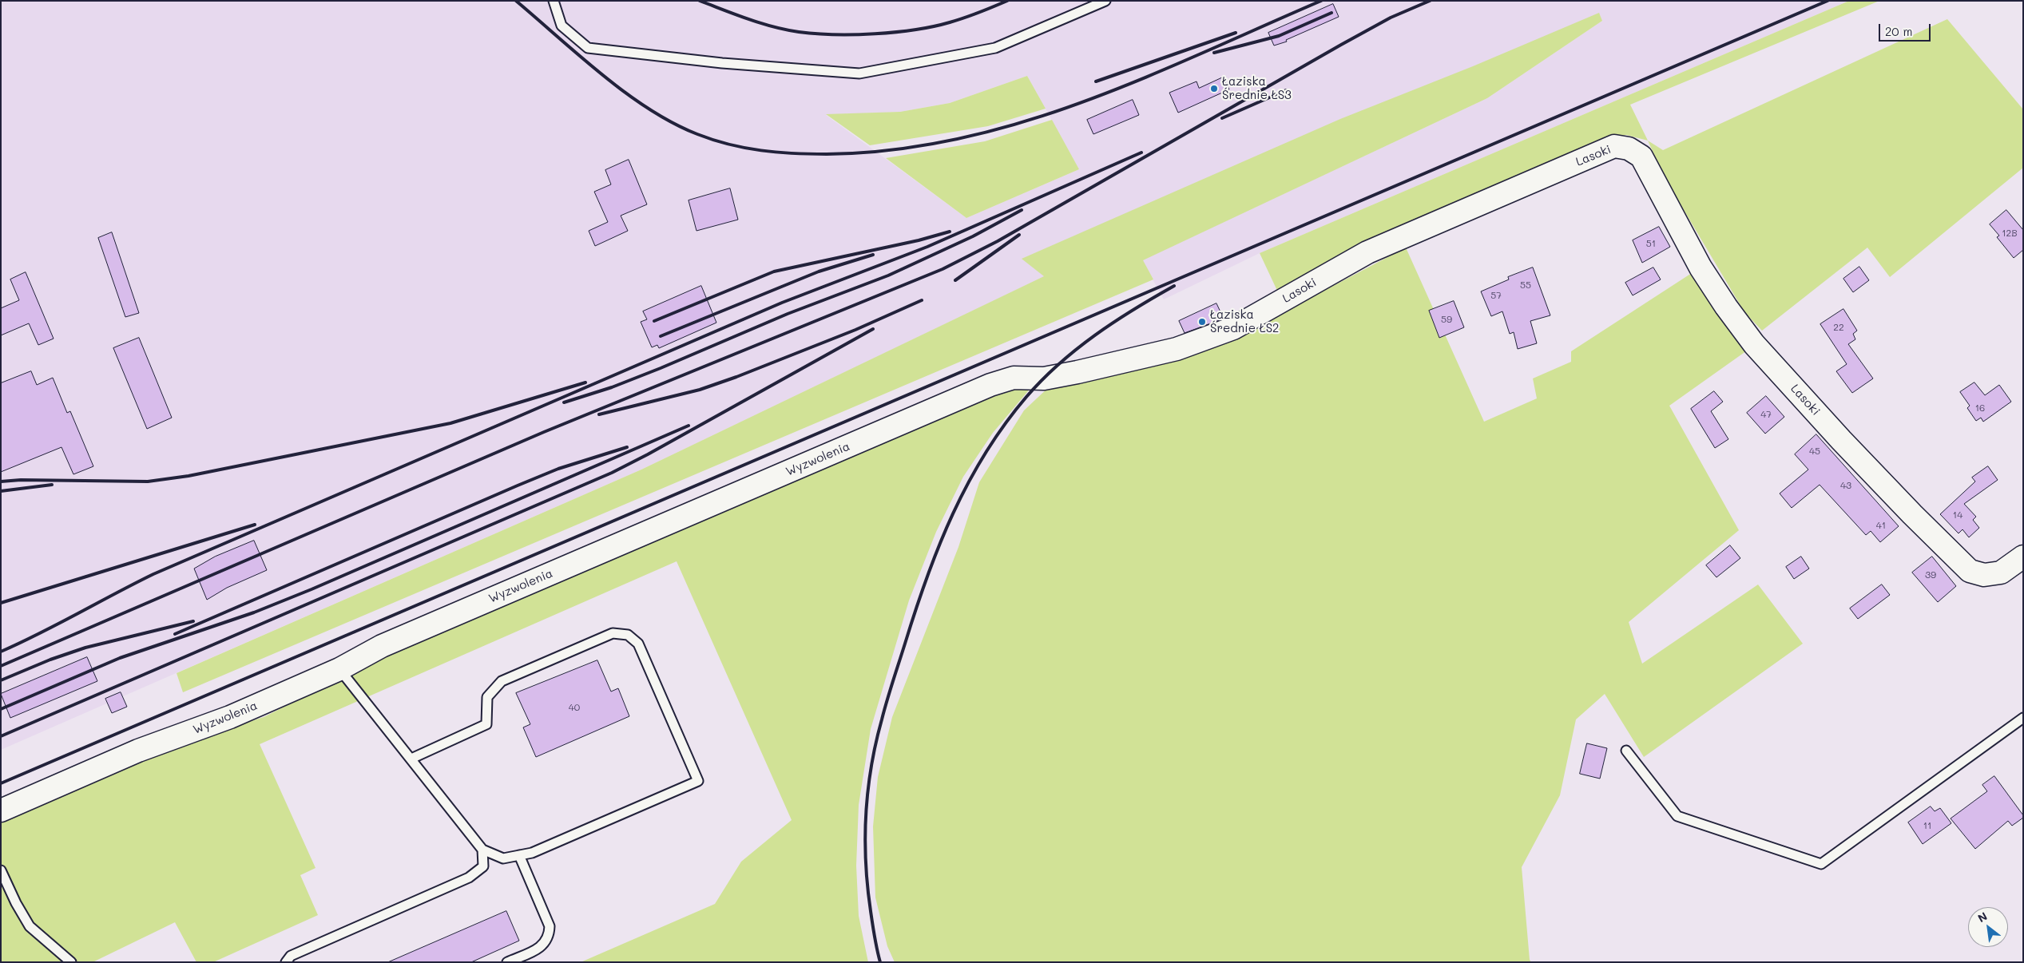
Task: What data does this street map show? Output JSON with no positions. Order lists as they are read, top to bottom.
{
  "streets": {
    "street": ["Lasoki", "Wyzwolenia"]
  },
  "crossings": [
    ["Lasoki", "Wyzwolenia"]
  ],
  "places": ["Łaziska Średnie ŁS3", "Łaziska Średnie ŁS2"],
  "house_numbers": [
    "12B",
    "51",
    "55",
    "57",
    "59",
    "22",
    "16",
    "47",
    "45",
    "43",
    "14",
    "41",
    "39",
    "40",
    "11"
  ],
  "scale_bar": "20 m",
  "north": "top left"
}
